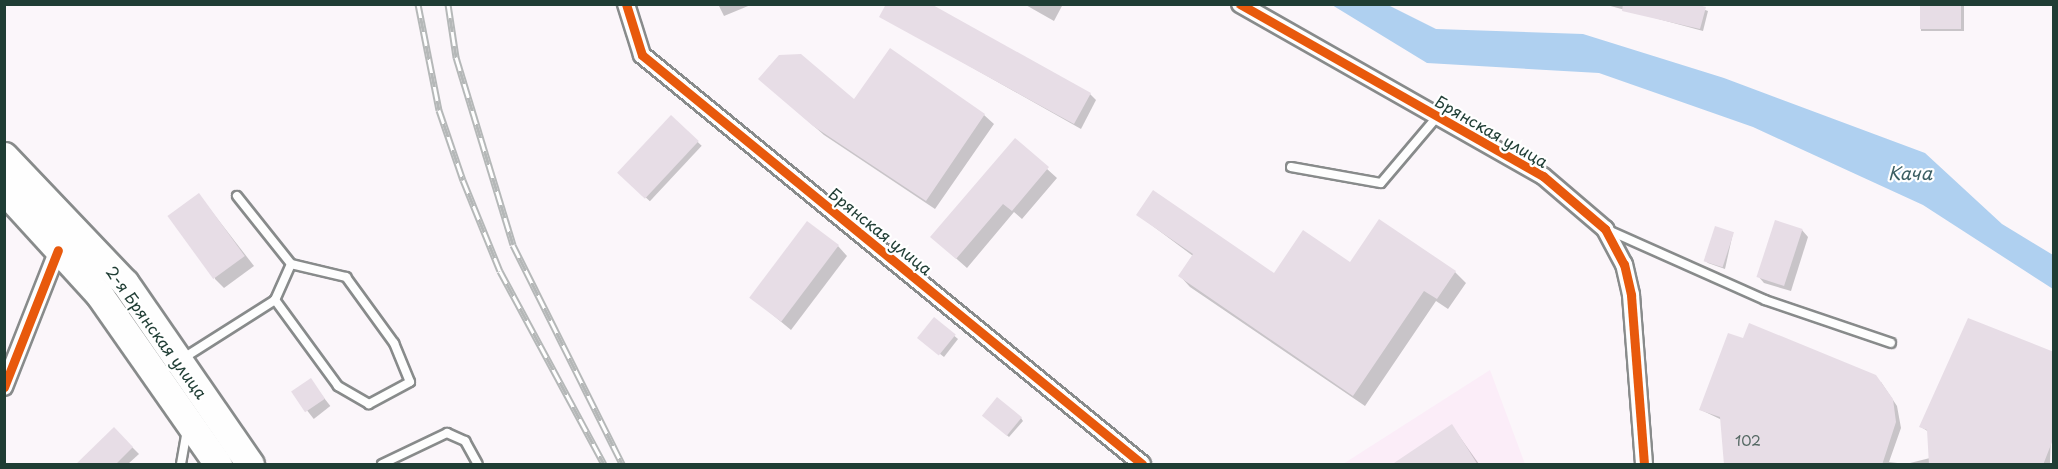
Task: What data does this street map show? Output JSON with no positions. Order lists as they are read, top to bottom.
{
  "streets": {
    "main road": ["2-я Брянская улица"],
    "street": ["Брянская улица"]
  },
  "water": ["Кача"],
  "house_numbers": ["102"]
}
